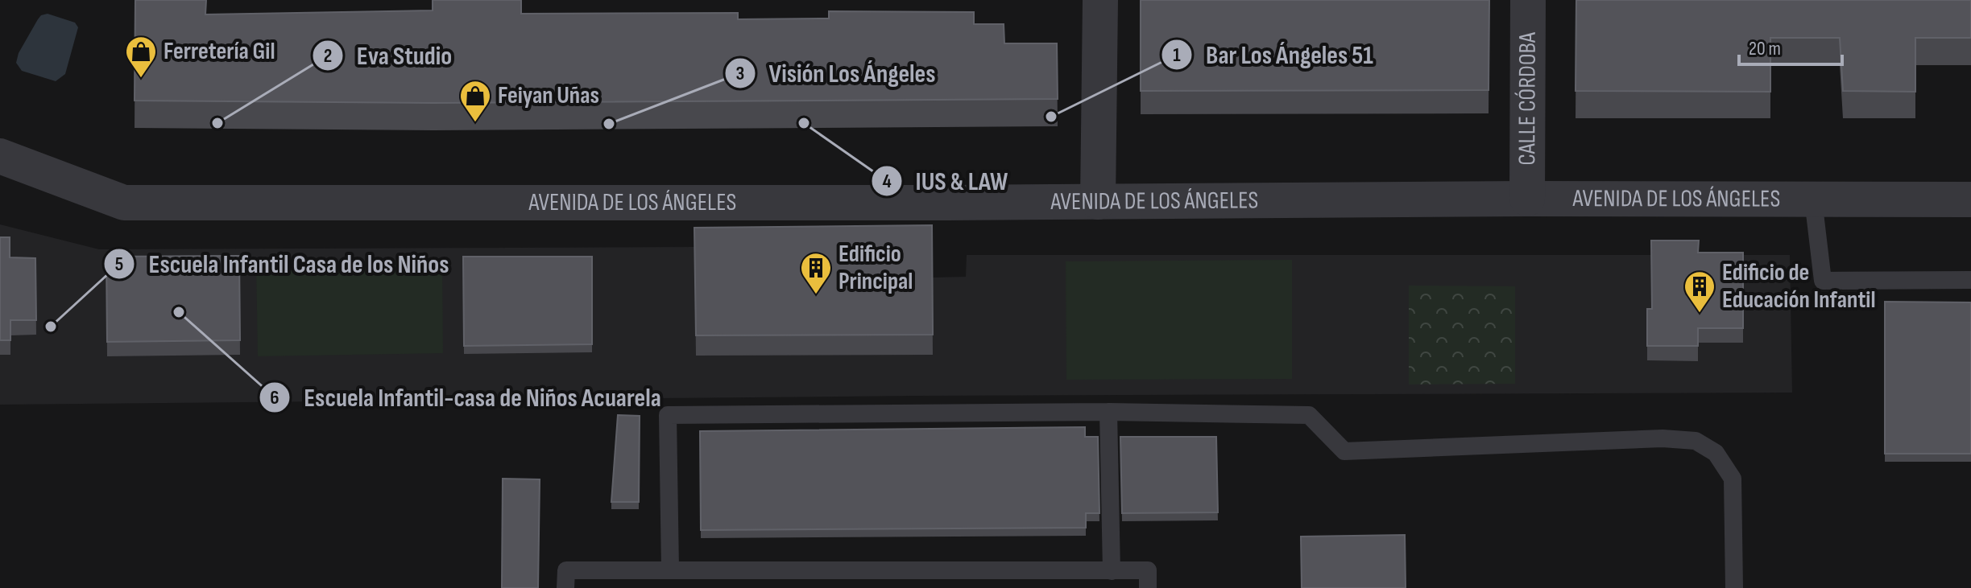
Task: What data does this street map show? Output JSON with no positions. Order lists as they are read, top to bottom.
{
  "streets": {
    "street": ["CALLE CÓRDOBA", "AVENIDA DE LOS ÁNGELES"]
  },
  "crossings": [
    ["CALLE CÓRDOBA", "AVENIDA DE LOS ÁNGELES"]
  ],
  "places": {
    "shop": ["Ferretería Gil", "Feiyan Uñas"],
    "other": [
      "Bar Los Ángeles 51",
      "Eva Studio",
      "IUS & LAW",
      "Visión Los Ángeles",
      "Escuela Infantil-casa de Niños Acuarela",
      "Escuela Infantil Casa de los Niños"
    ],
    "building": ["Edificio Principal", "Edificio de Educación Infantil"]
  },
  "scale_bar": "20 m"
}
